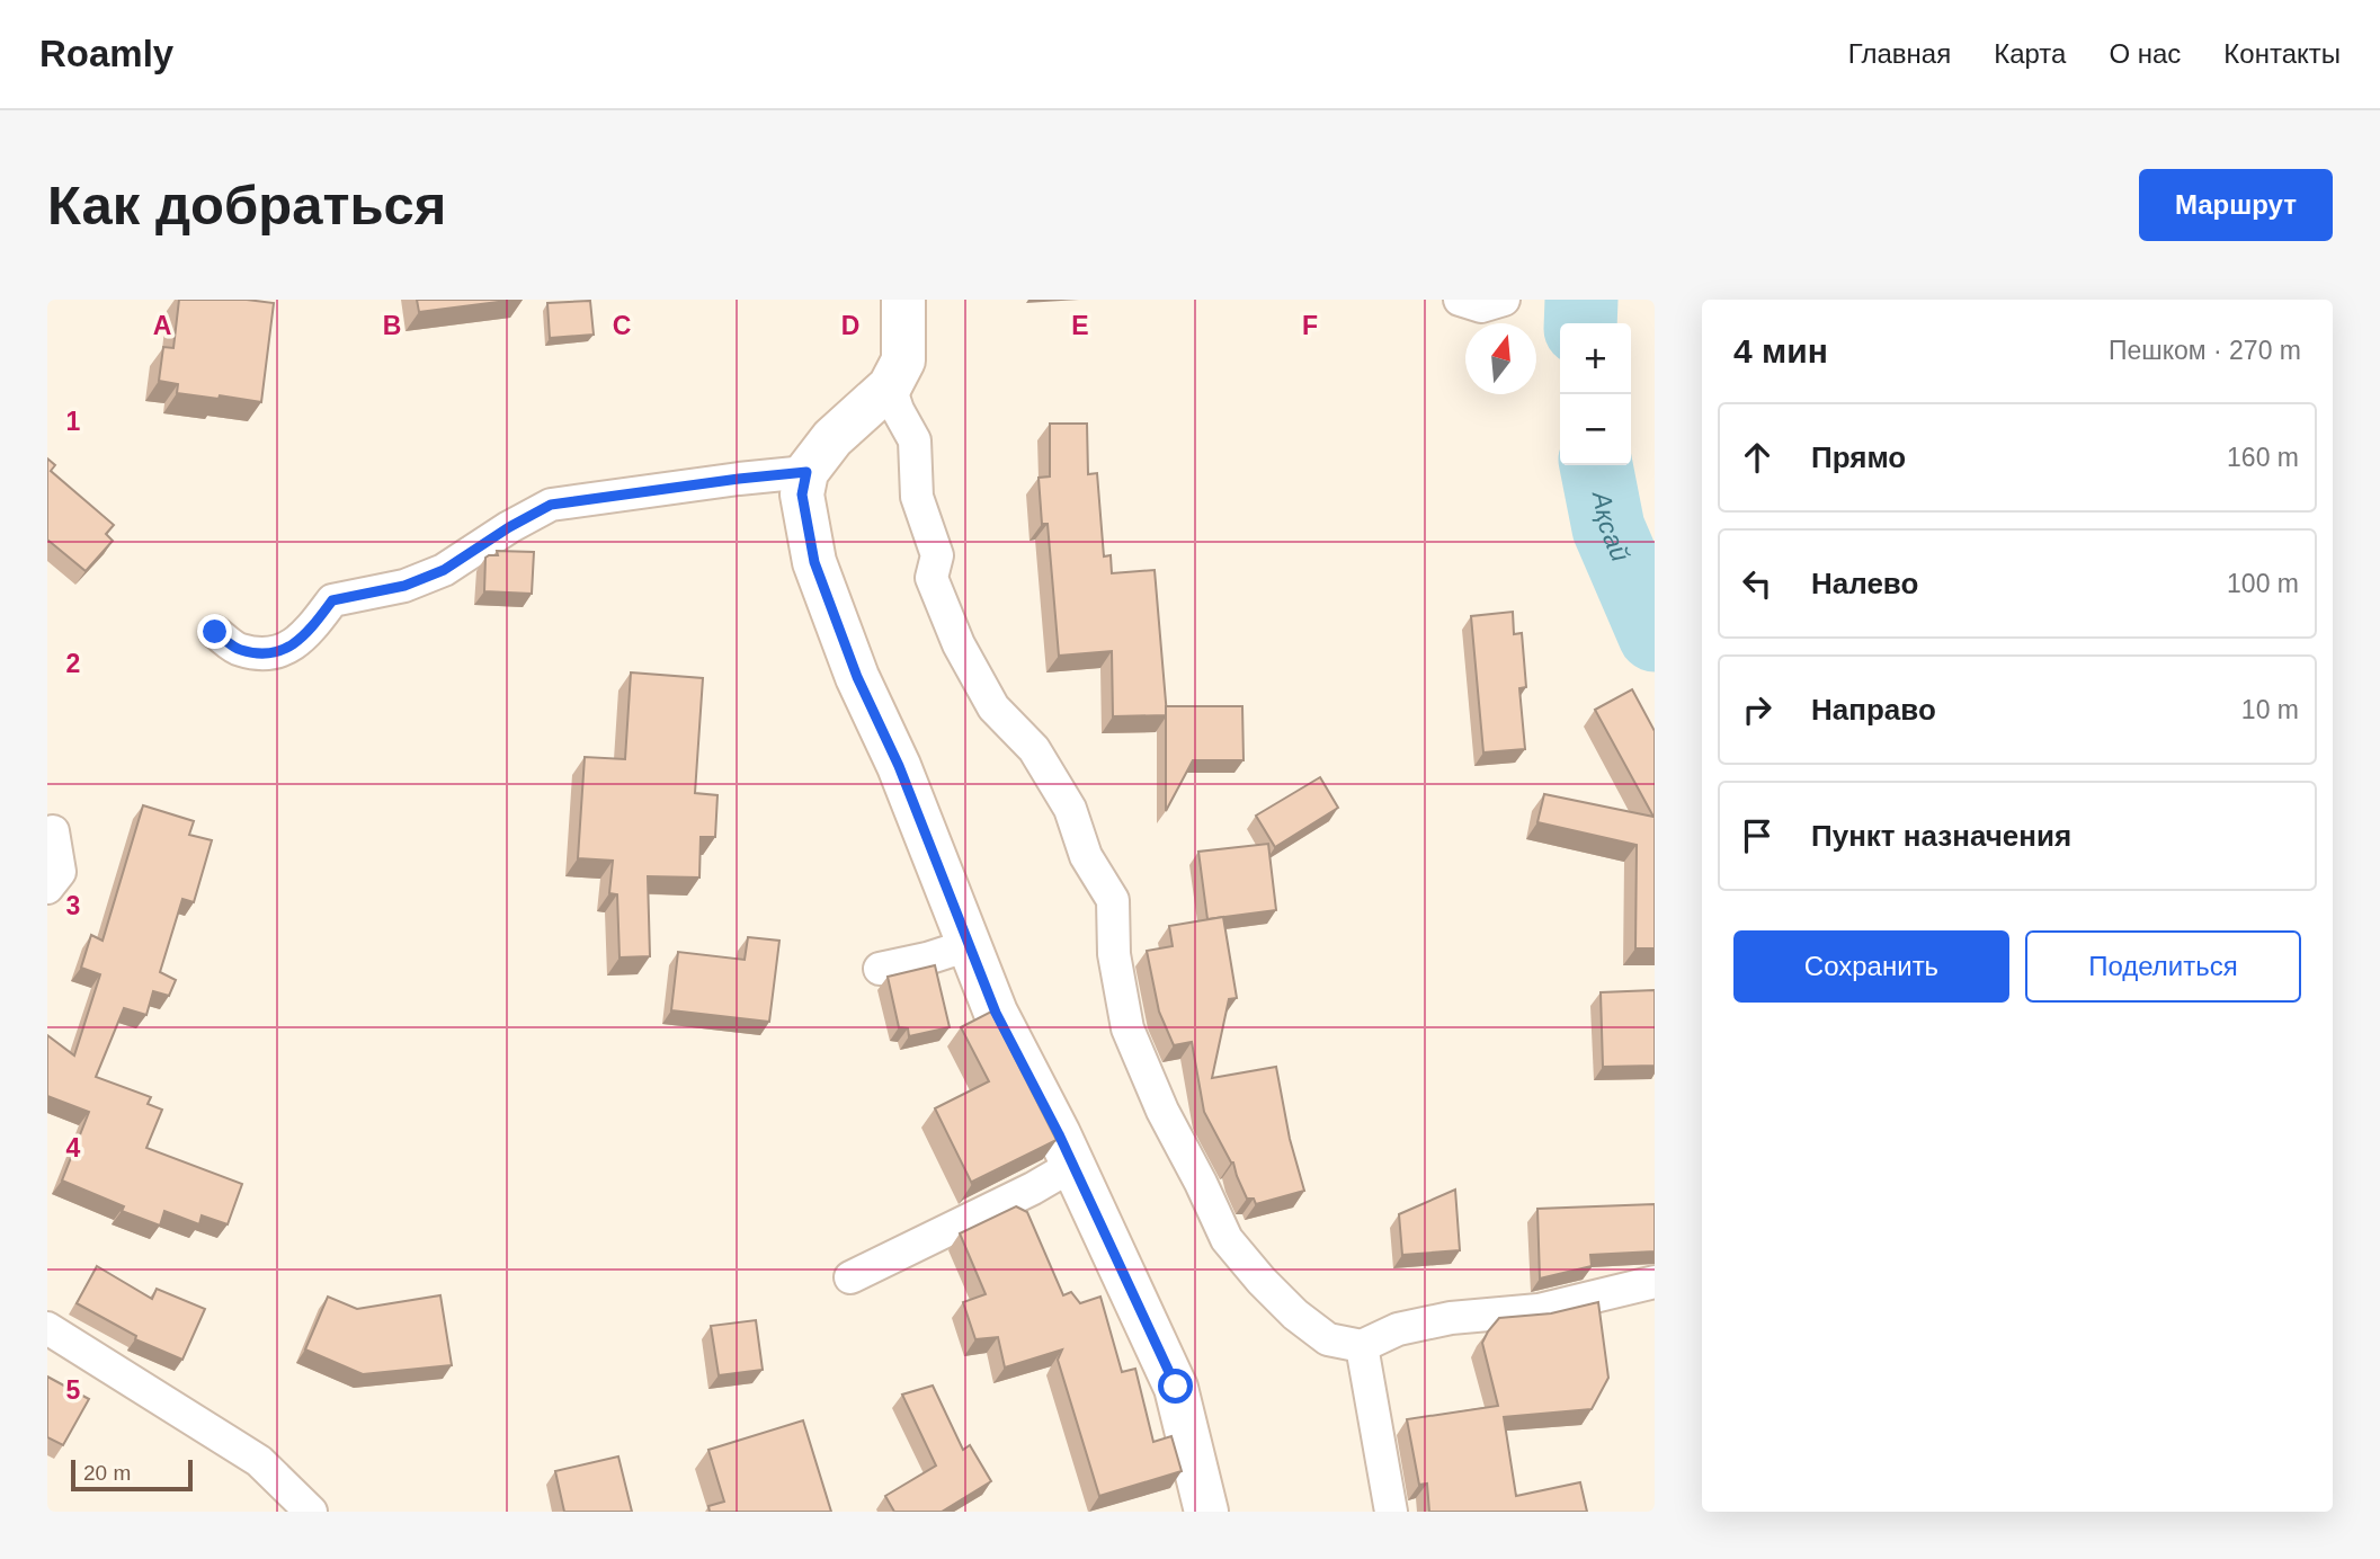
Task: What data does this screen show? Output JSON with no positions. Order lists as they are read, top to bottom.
{
  "water": ["Ақсай"],
  "scale_bar": "20 m",
  "north": "top",
  "page": {
    "header": "Roamly",
    "nav": [
      "Главная",
      "Карта",
      "О нас",
      "Контакты"
    ],
    "buttons": [
      "Маршрут",
      ["Сохранить", "Поделиться"]
    ],
    "title": "Как добраться",
    "heading": ["4 мин", "Пешком · 270 m"],
    "map_buttons": ["+", "−"],
    "list": [
      ["Прямо", "160 m"],
      ["Налево", "100 m"],
      ["Направо", "10 m"],
      "Пункт назначения"
    ],
    "scale": "20 m"
  },
  "grid": {
    "columns": [
      "A",
      "B",
      "C",
      "D",
      "E",
      "F"
    ],
    "rows": [
      "1",
      "2",
      "3",
      "4",
      "5"
    ]
  }
}
